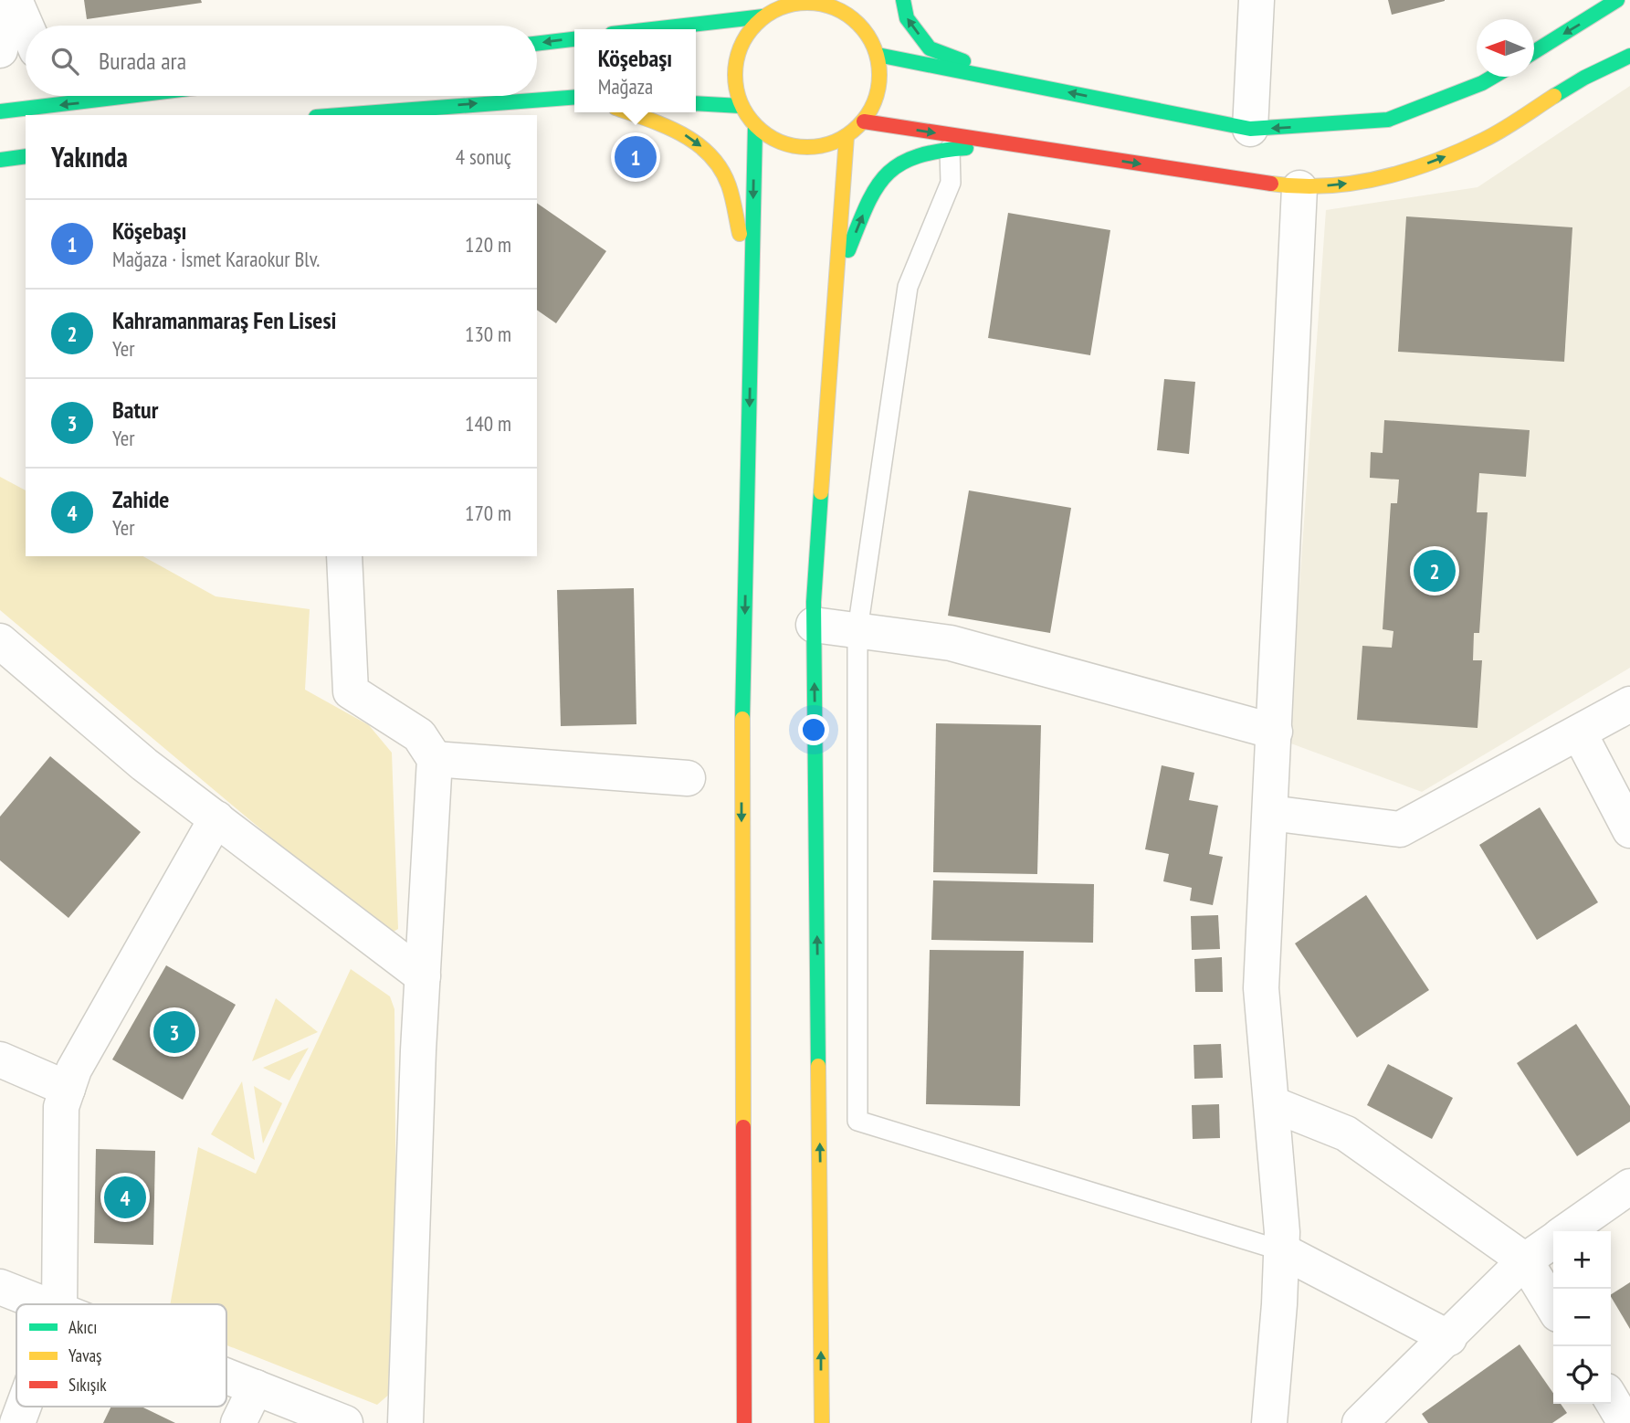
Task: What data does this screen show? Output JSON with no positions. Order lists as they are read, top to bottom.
{
  "legend": ["Akıcı", "Yavaş", "Sıkışık"],
  "north": "left",
  "page": {
    "search": "Burada ara",
    "popup": ["Köşebaşı", "Mağaza"],
    "heading": ["Yakında", "4 sonuç"],
    "pins": [
      "1",
      "2",
      "3",
      "4"
    ],
    "list": [
      {
        "mark": "1",
        "name": "Köşebaşı",
        "note": "Mağaza · İsmet Karaokur Blv.",
        "value": "120 m"
      },
      {
        "mark": "2",
        "name": "Kahramanmaraş Fen Lisesi",
        "note": "Yer",
        "value": "130 m"
      },
      {
        "mark": "3",
        "name": "Batur",
        "note": "Yer",
        "value": "140 m"
      },
      {
        "mark": "4",
        "name": "Zahide",
        "note": "Yer",
        "value": "170 m"
      }
    ],
    "map_buttons": ["+", "−"]
  }
}
